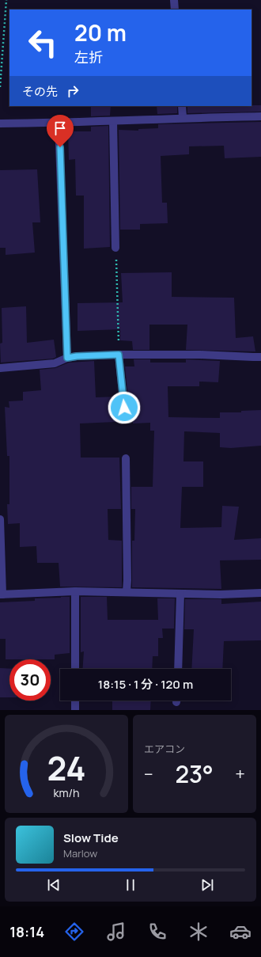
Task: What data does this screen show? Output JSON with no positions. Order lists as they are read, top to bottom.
{
  "page": {
    "turn": ["20 m", "左折"],
    "then": "その先",
    "limit": "30",
    "trip": "18:15 · 1 分 · 120 m",
    "tile": "エアコン",
    "heat": ["−", "23°", "+"],
    "song": ["Slow Tide", "Marlow"],
    "tabs": "18:14",
    "gauge": ["24", "km/h"]
  }
}
